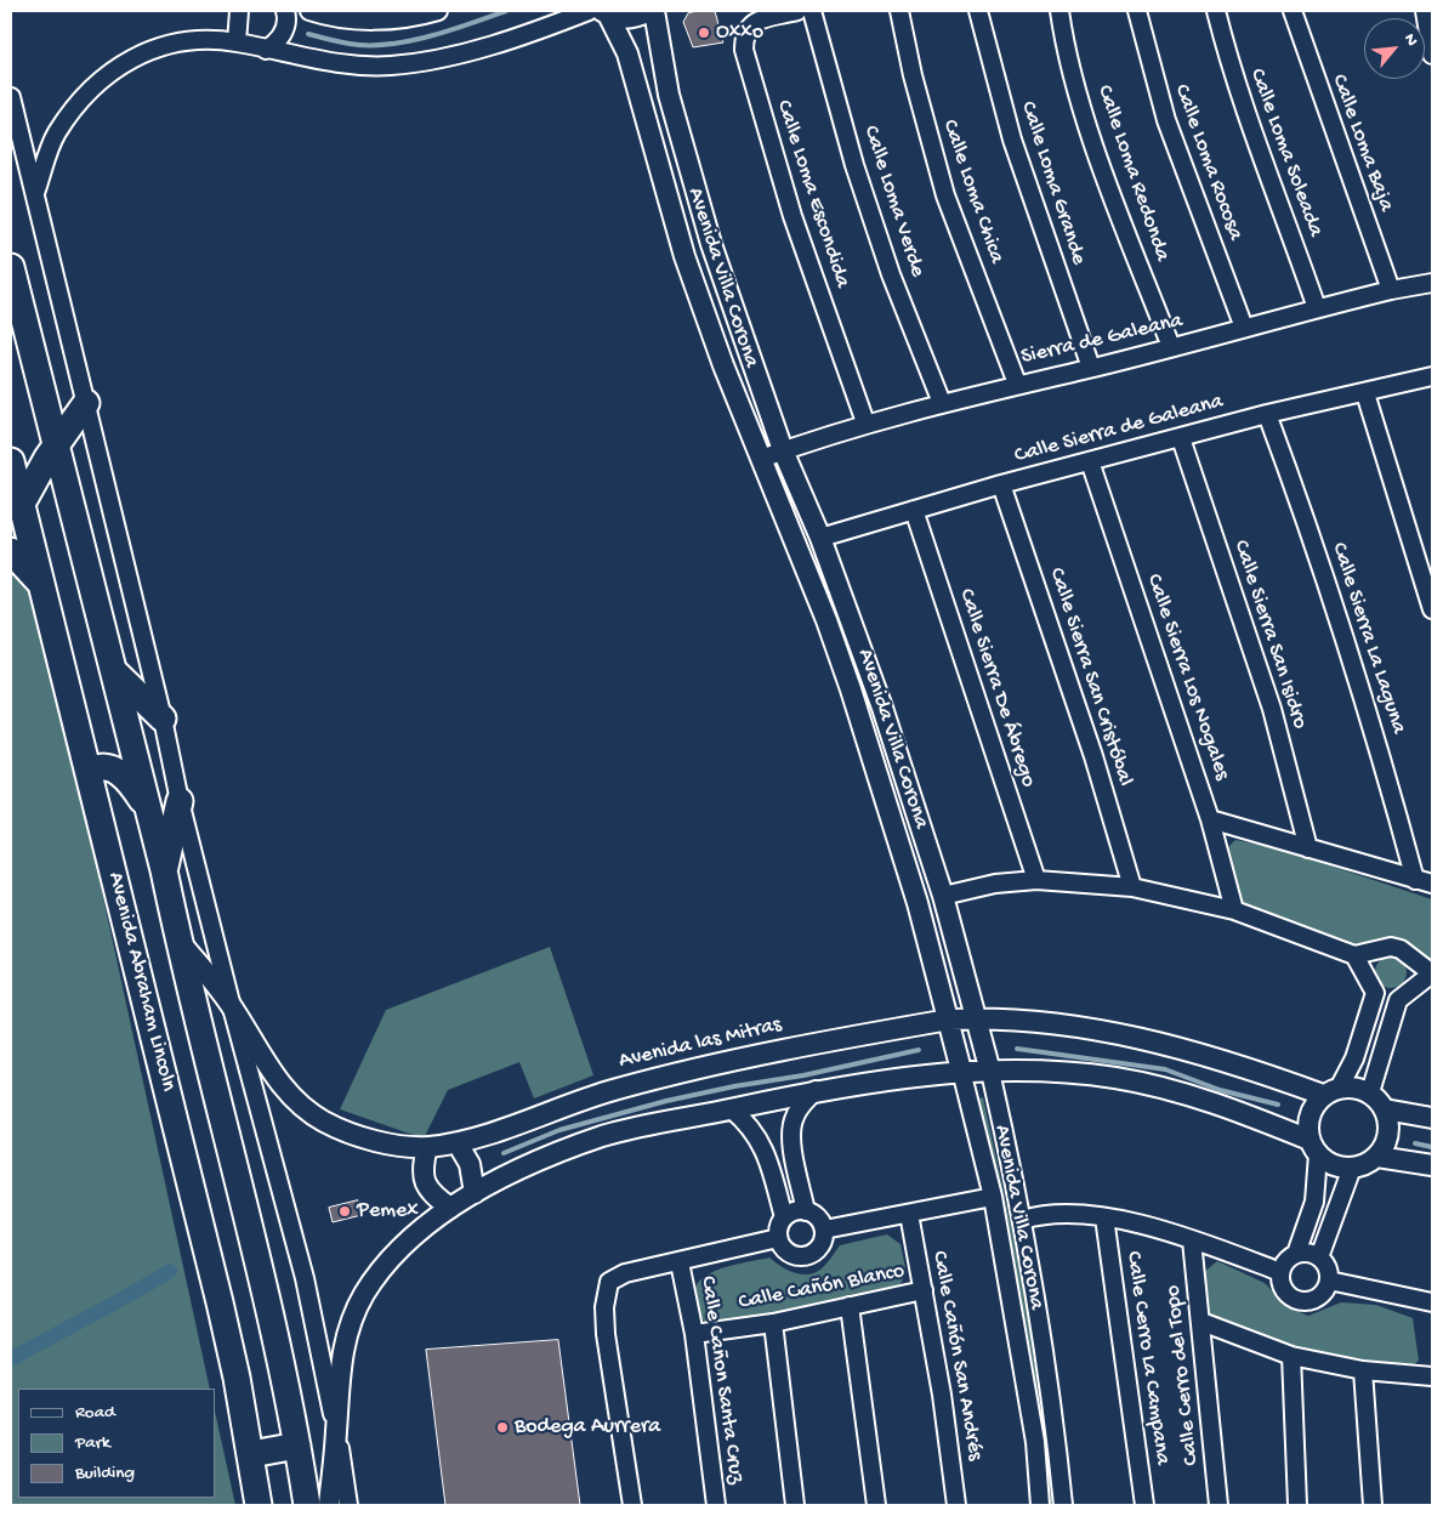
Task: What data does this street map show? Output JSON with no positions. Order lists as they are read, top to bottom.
{
  "streets": {
    "main road": ["Avenida Abraham Lincoln"],
    "street": [
      "Calle Loma Baja",
      "Calle Loma Soleada",
      "Calle Loma Rocosa",
      "Calle Loma Redonda",
      "Calle Loma Grande",
      "Calle Loma Chica",
      "Calle Loma Escondida",
      "Calle Loma Verde",
      "Avenida Villa Corona",
      "Sierra de Galeana",
      "Calle Sierra de Galeana",
      "Calle Sierra San Isidro",
      "Calle Sierra La Laguna",
      "Calle Sierra San Cristóbal",
      "Calle Sierra Los Nogales",
      "Calle Sierra De Ábrego",
      "Avenida las Mitras",
      "Calle Cañón Blanco",
      "Calle Cañón San Andrés",
      "Calle Cerro La Campana",
      "Calle Cerro del Topo",
      "Calle Cañon Santa Cruz"
    ]
  },
  "crossings": [
    ["Calle Loma Baja", "Sierra de Galeana"],
    ["Calle Loma Soleada", "Sierra de Galeana"],
    ["Calle Loma Rocosa", "Sierra de Galeana"],
    ["Calle Loma Redonda", "Sierra de Galeana"],
    ["Calle Loma Grande", "Sierra de Galeana"],
    ["Calle Loma Chica", "Sierra de Galeana"],
    ["Calle Loma Escondida", "Sierra de Galeana"],
    ["Calle Loma Verde", "Sierra de Galeana"],
    ["Avenida Villa Corona", "Sierra de Galeana"],
    ["Avenida Villa Corona", "Calle Sierra de Galeana"],
    ["Avenida Villa Corona", "Avenida las Mitras"],
    ["Calle Sierra de Galeana", "Calle Sierra San Isidro"],
    ["Calle Sierra de Galeana", "Calle Sierra La Laguna"],
    ["Calle Sierra de Galeana", "Calle Sierra San Cristóbal"],
    ["Calle Sierra de Galeana", "Calle Sierra Los Nogales"],
    ["Calle Sierra de Galeana", "Calle Sierra De Ábrego"],
    ["Calle Cañón Blanco", "Calle Cañón San Andrés"],
    ["Calle Cañón Blanco", "Calle Cañon Santa Cruz"]
  ],
  "places": ["Oxxo", "Pemex", "Bodega Aurrera"],
  "legend": ["Road", "Park", "Building"],
  "north": "top right"
}
